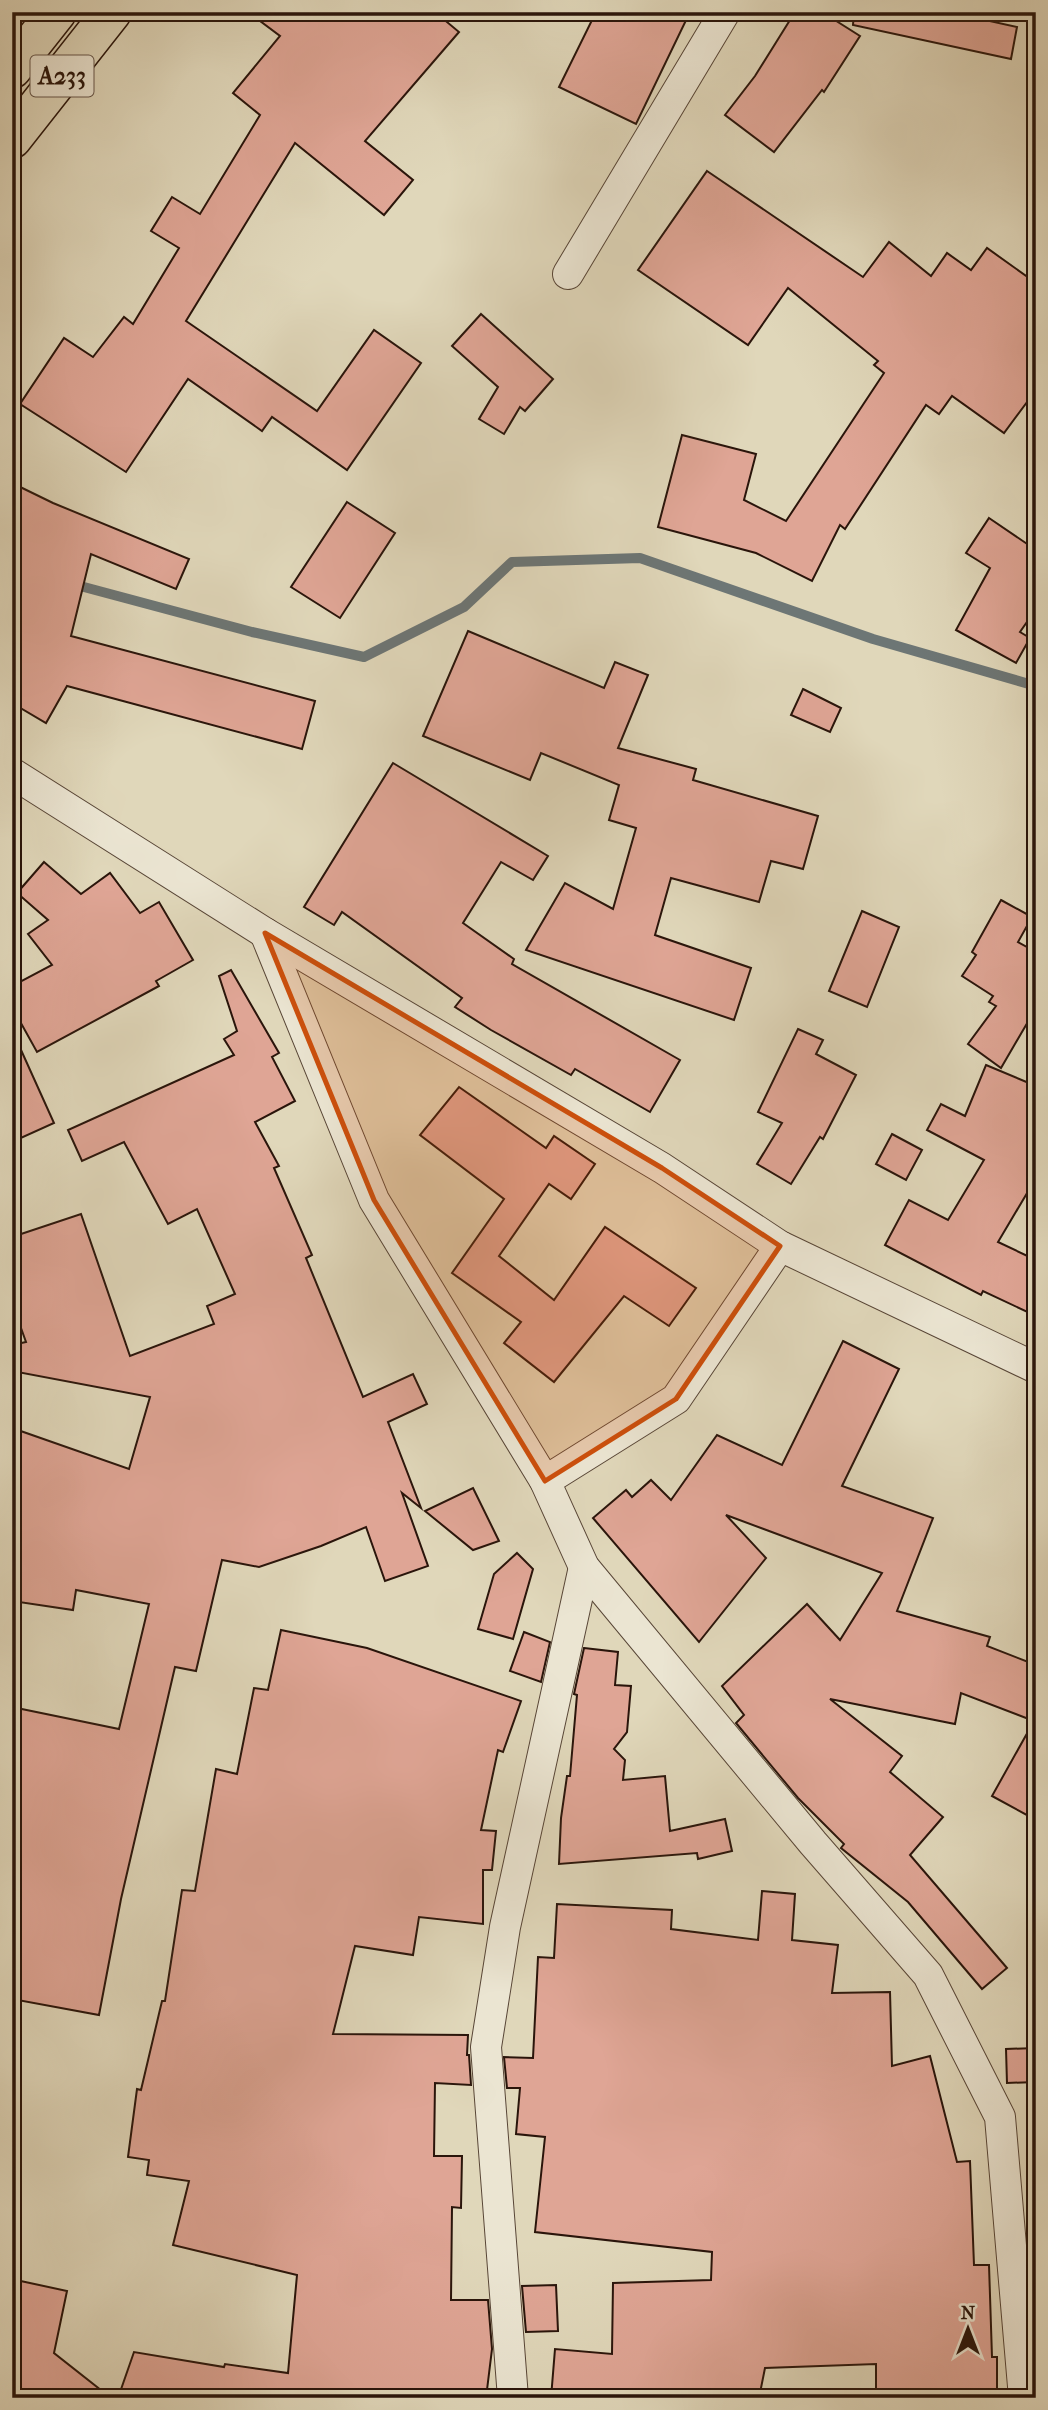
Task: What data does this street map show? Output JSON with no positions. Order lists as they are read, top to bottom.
{
  "streets": {
    "highway": ["A233"]
  },
  "north": "top"
}
